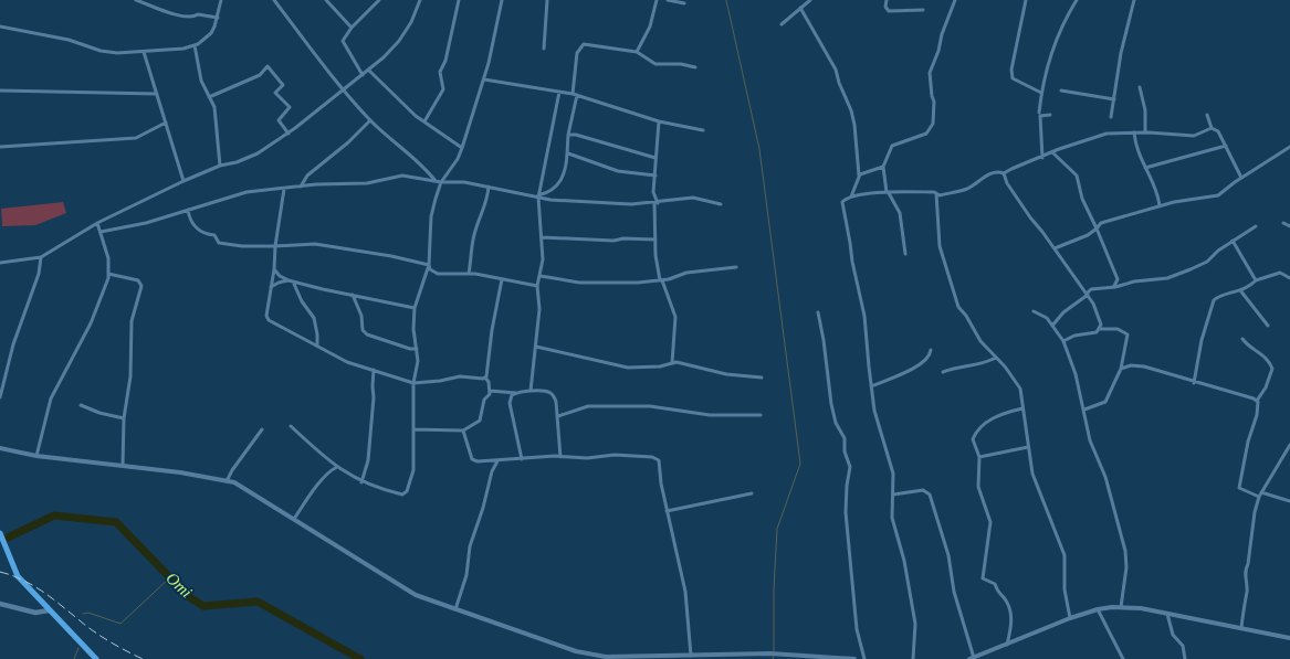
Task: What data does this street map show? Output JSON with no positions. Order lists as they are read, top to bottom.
{
  "water": ["Omi"]
}
